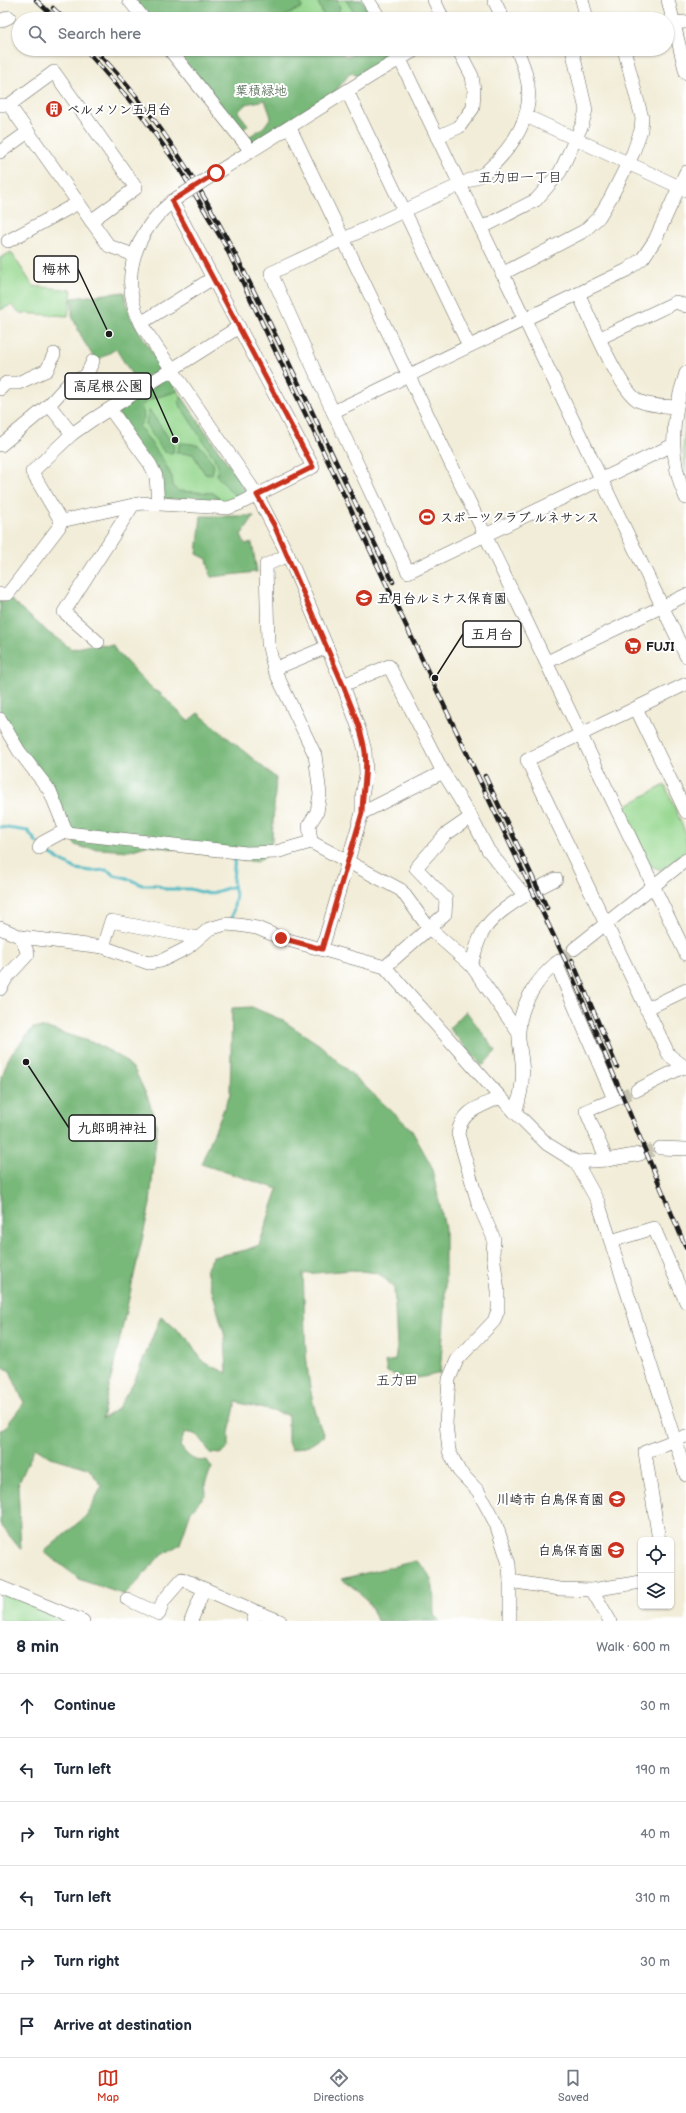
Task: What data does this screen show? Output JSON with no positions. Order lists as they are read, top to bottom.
{
  "districts": ["五力田一丁目", "五力田"],
  "parks": ["葉積緑地"],
  "places": {
    "building": ["ベルメソン五月台"],
    "other": [
      "梅林",
      "高尾根公園",
      "五月台",
      "九郎明神社"
    ],
    "sports": ["スポーツクラブ ルネサンス"],
    "school or university": ["五月台ルミナス保育園", "川崎市 白鳥保育園", "白鳥保育園"],
    "supermarket": ["FUJI"]
  },
  "page": {
    "search": "Search here",
    "heading": ["8 min", "Walk · 600 m"],
    "list": [
      ["Continue", "30 m"],
      ["Turn left", "190 m"],
      ["Turn right", "40 m"],
      ["Turn left", "310 m"],
      ["Turn right", "30 m"],
      "Arrive at destination"
    ],
    "nav": ["Map", "Directions", "Saved"]
  }
}
